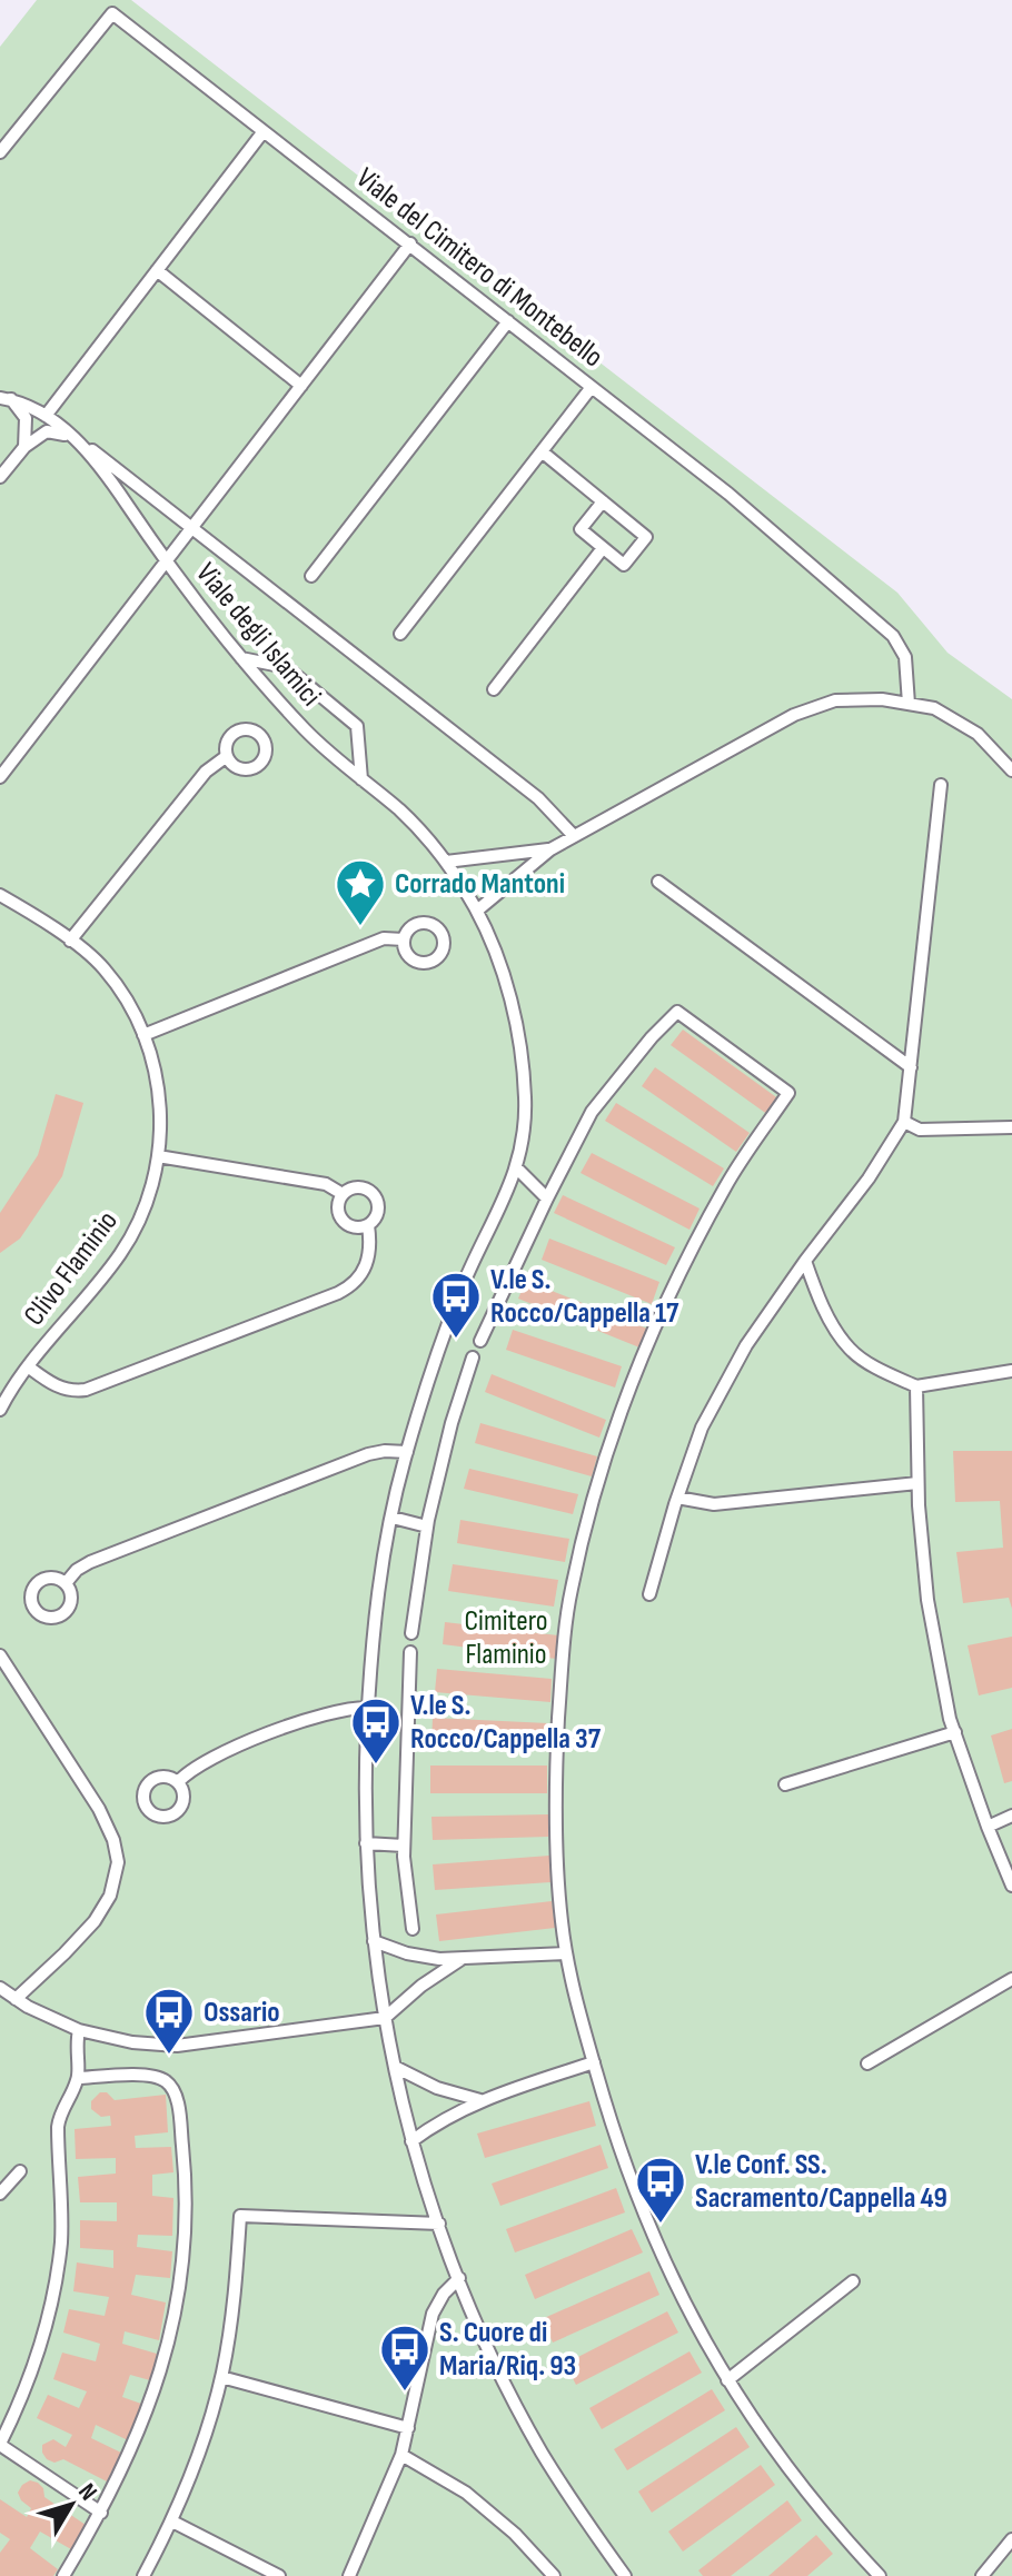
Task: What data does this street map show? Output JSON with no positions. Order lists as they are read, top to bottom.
{
  "streets": {
    "lane": ["Viale del Cimitero di Montebello", "Viale degli Islamici", "Clivo Flaminio"]
  },
  "parks": ["Cimitero Flaminio"],
  "places": {
    "place": ["Corrado Mantoni"],
    "bus stop": [
      "V.le S. Rocco/Cappella 17",
      "V.le S. Rocco/Cappella 37",
      "Ossario",
      "V.le Conf. SS. Sacramento/Cappella 49",
      "S. Cuore di Maria/Riq. 93"
    ]
  },
  "north": "top right"
}
